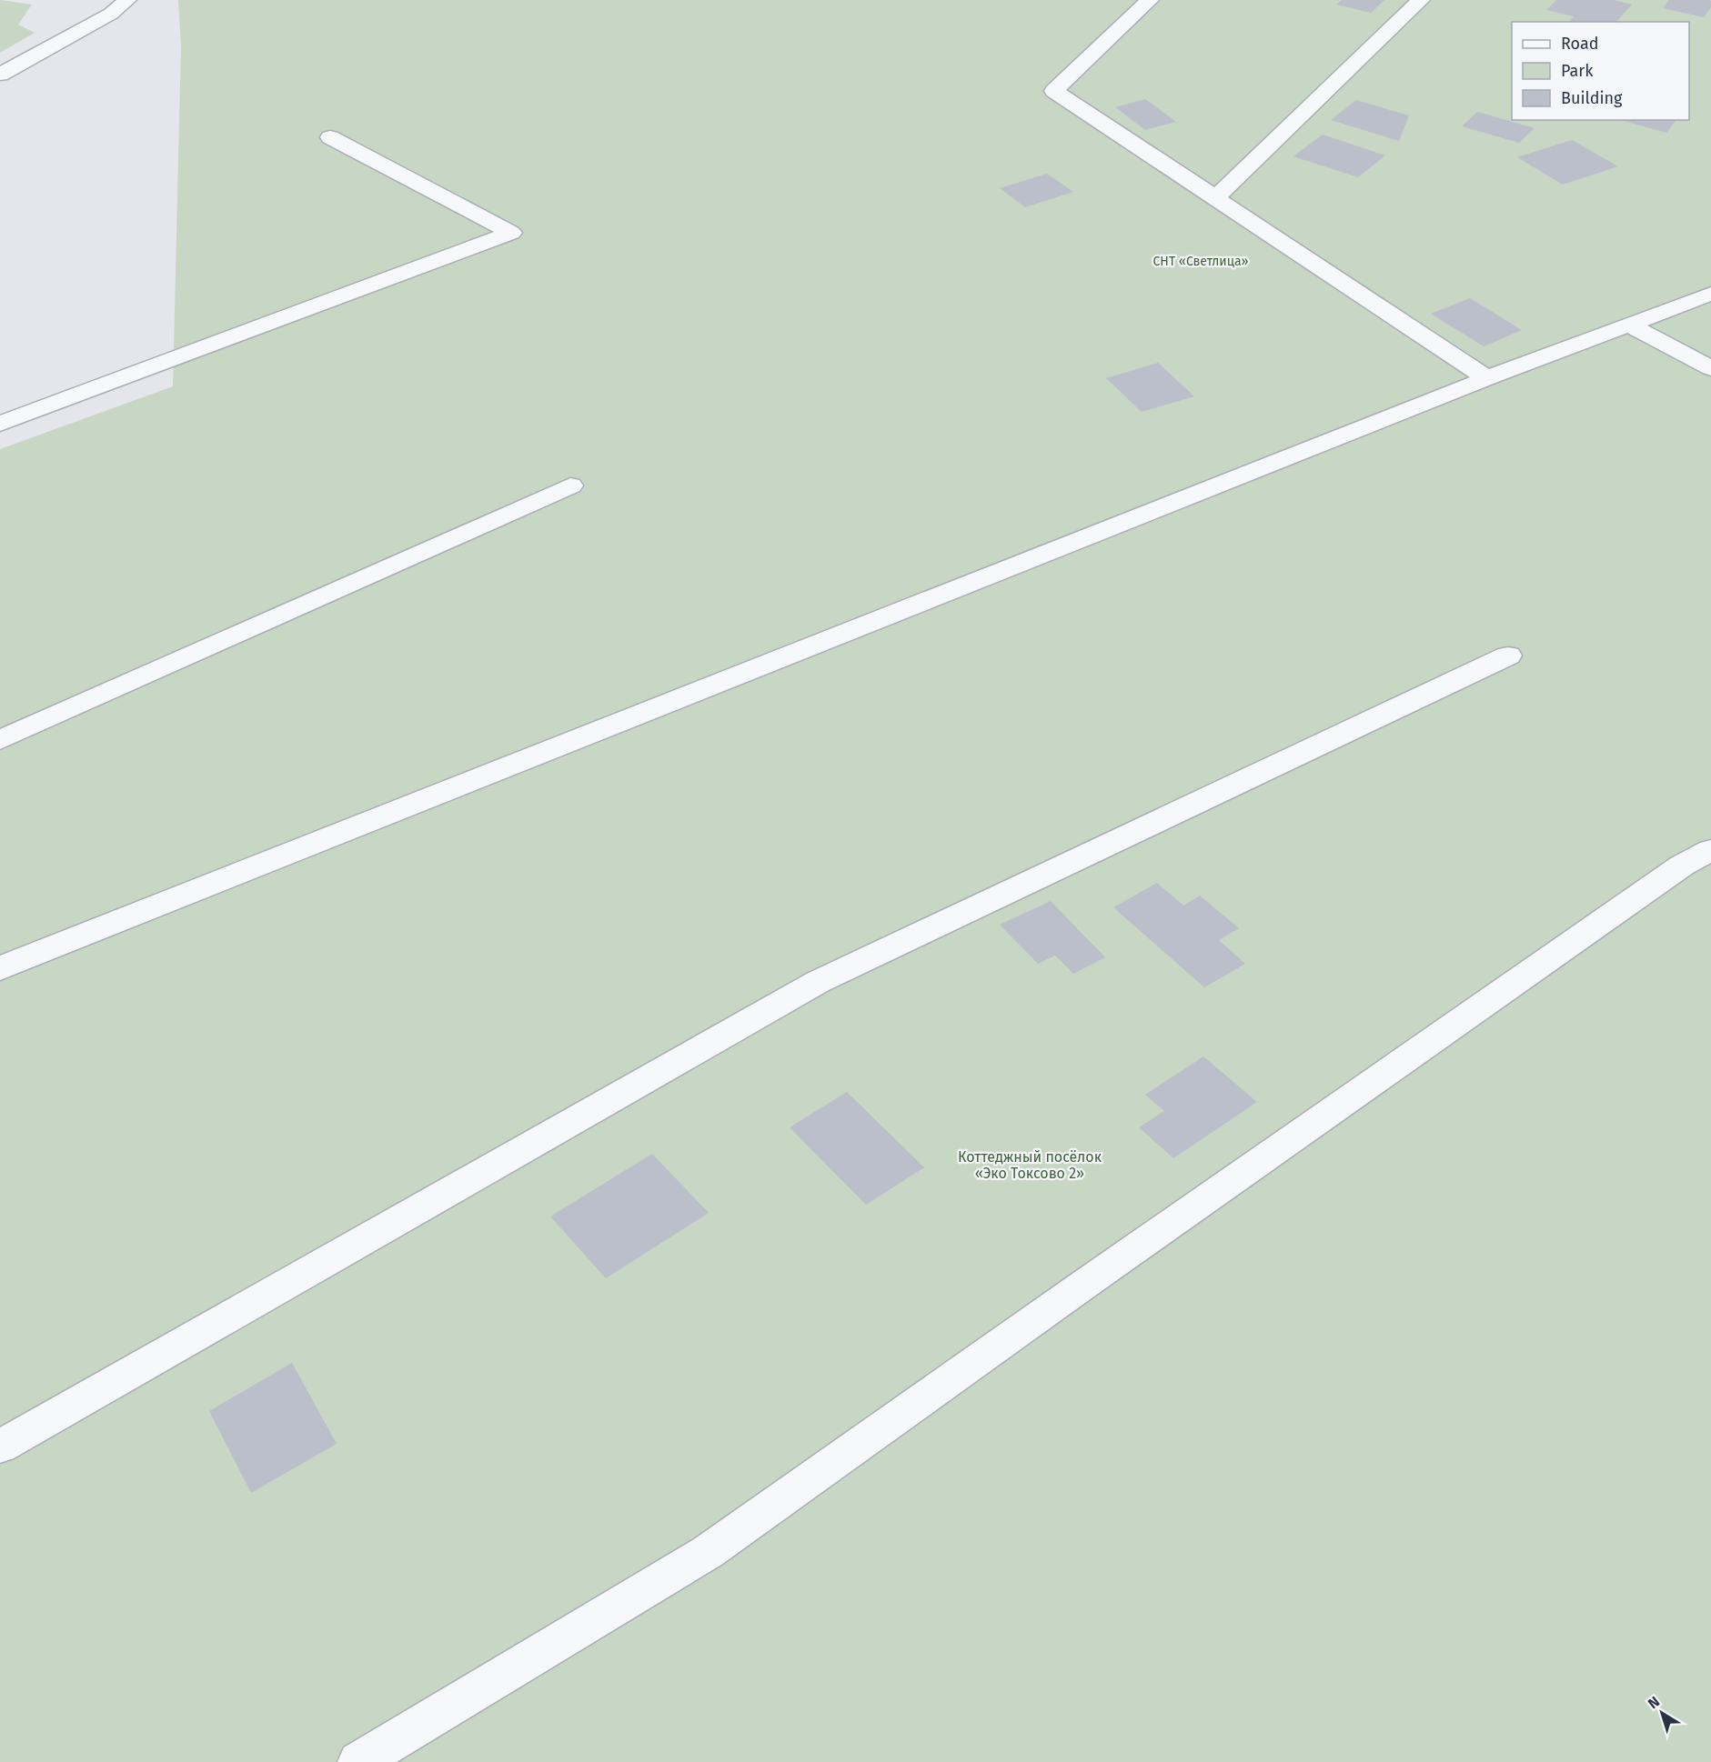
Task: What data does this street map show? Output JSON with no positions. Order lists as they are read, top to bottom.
{
  "parks": ["СНТ «Светлица»", "Коттеджный посёлок «Эко Токсово 2»"],
  "legend": ["Road", "Park", "Building"],
  "north": "top left"
}
